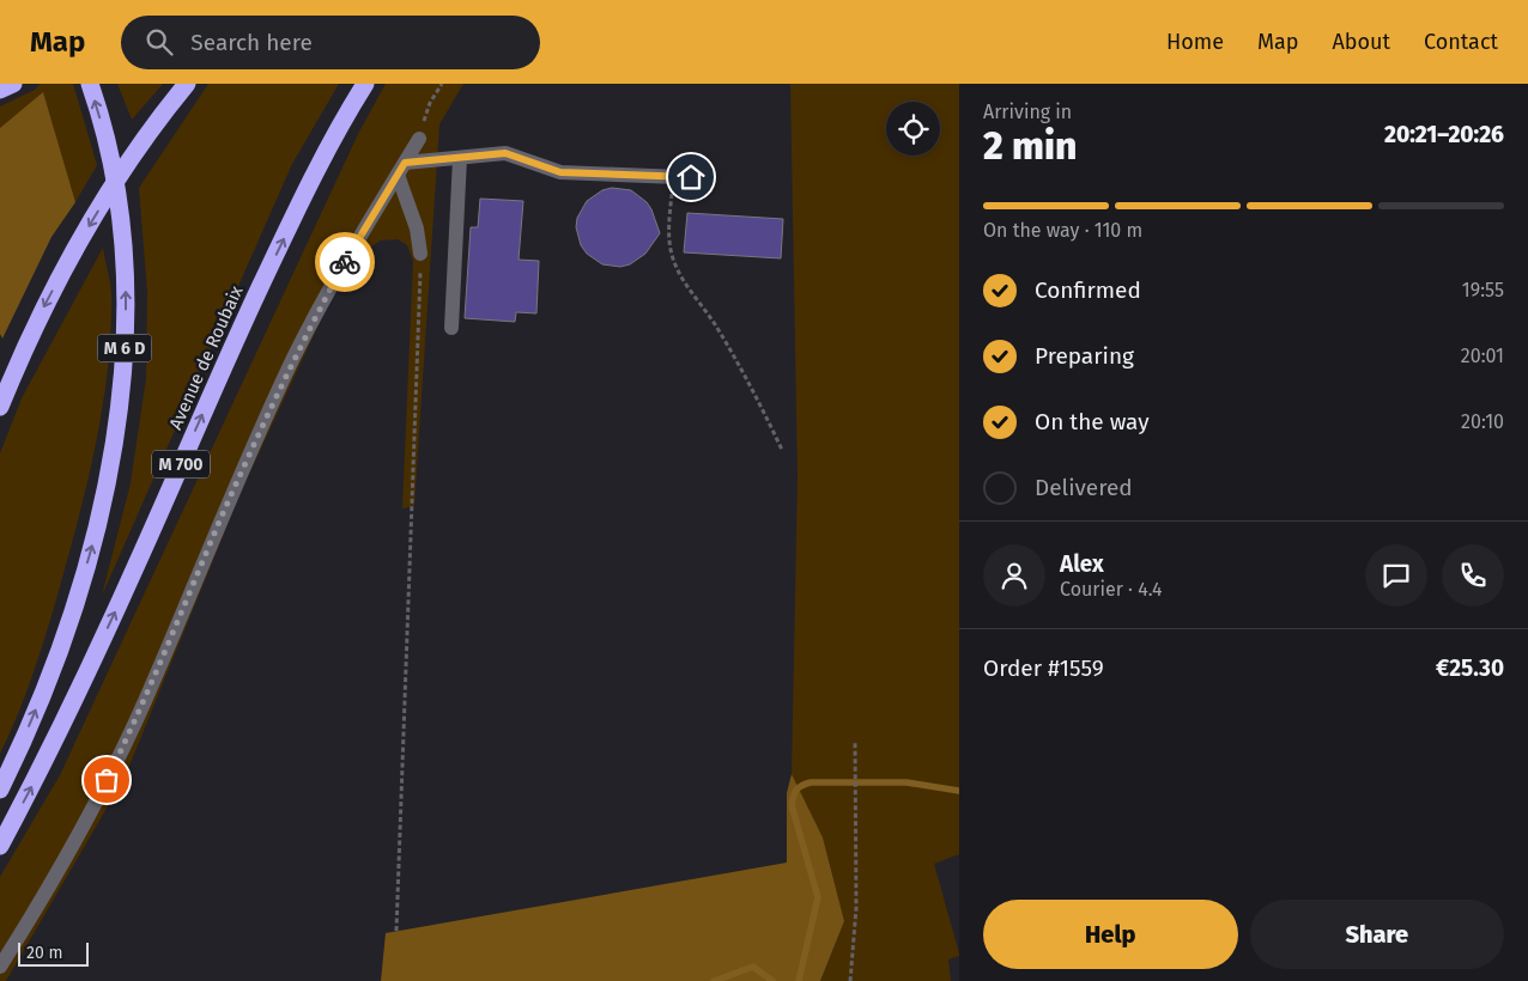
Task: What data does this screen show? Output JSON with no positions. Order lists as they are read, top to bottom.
{
  "streets": {
    "highway": ["M 6 D", "Avenue de Roubaix", "M 700"]
  },
  "scale_bar": "20 m",
  "page": {
    "header": "Map",
    "search": "Search here",
    "nav": [
      "Home",
      "Map",
      "About",
      "Contact"
    ],
    "heading": ["2 min", "Arriving in", "20:21–20:26"],
    "panel": [
      "Alex",
      "Courier · 4.4",
      "Order #1559",
      "€25.30"
    ],
    "bar": "On the way · 110 m",
    "list": [
      ["Confirmed", "19:55"],
      ["Preparing", "20:01"],
      ["On the way", "20:10"],
      "Delivered"
    ],
    "buttons": ["Help", "Share"],
    "scale": "20 m"
  }
}
